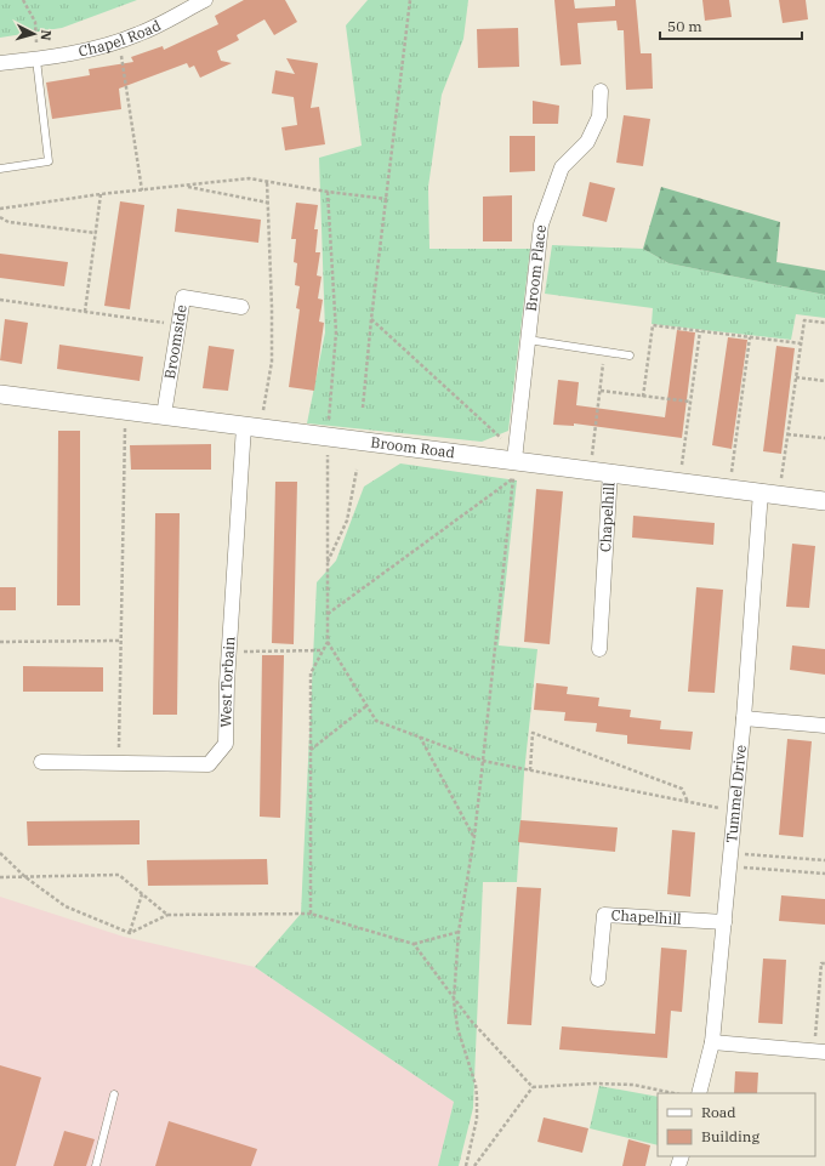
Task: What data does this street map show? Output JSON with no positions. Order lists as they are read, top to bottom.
{
  "streets": {
    "street": [
      "Chapel Road",
      "Broom Place",
      "Broomside",
      "Broom Road",
      "Chapelhill",
      "West Torbain",
      "Tummel Drive"
    ]
  },
  "crossings": [
    ["Broom Place", "Broom Road"],
    ["Broomside", "Broom Road"],
    ["Broom Road", "Chapelhill"],
    ["Broom Road", "West Torbain"],
    ["Broom Road", "Tummel Drive"],
    ["Chapelhill", "Tummel Drive"]
  ],
  "legend": ["Road", "Building"],
  "scale_bar": "50 m",
  "north": "right"
}
